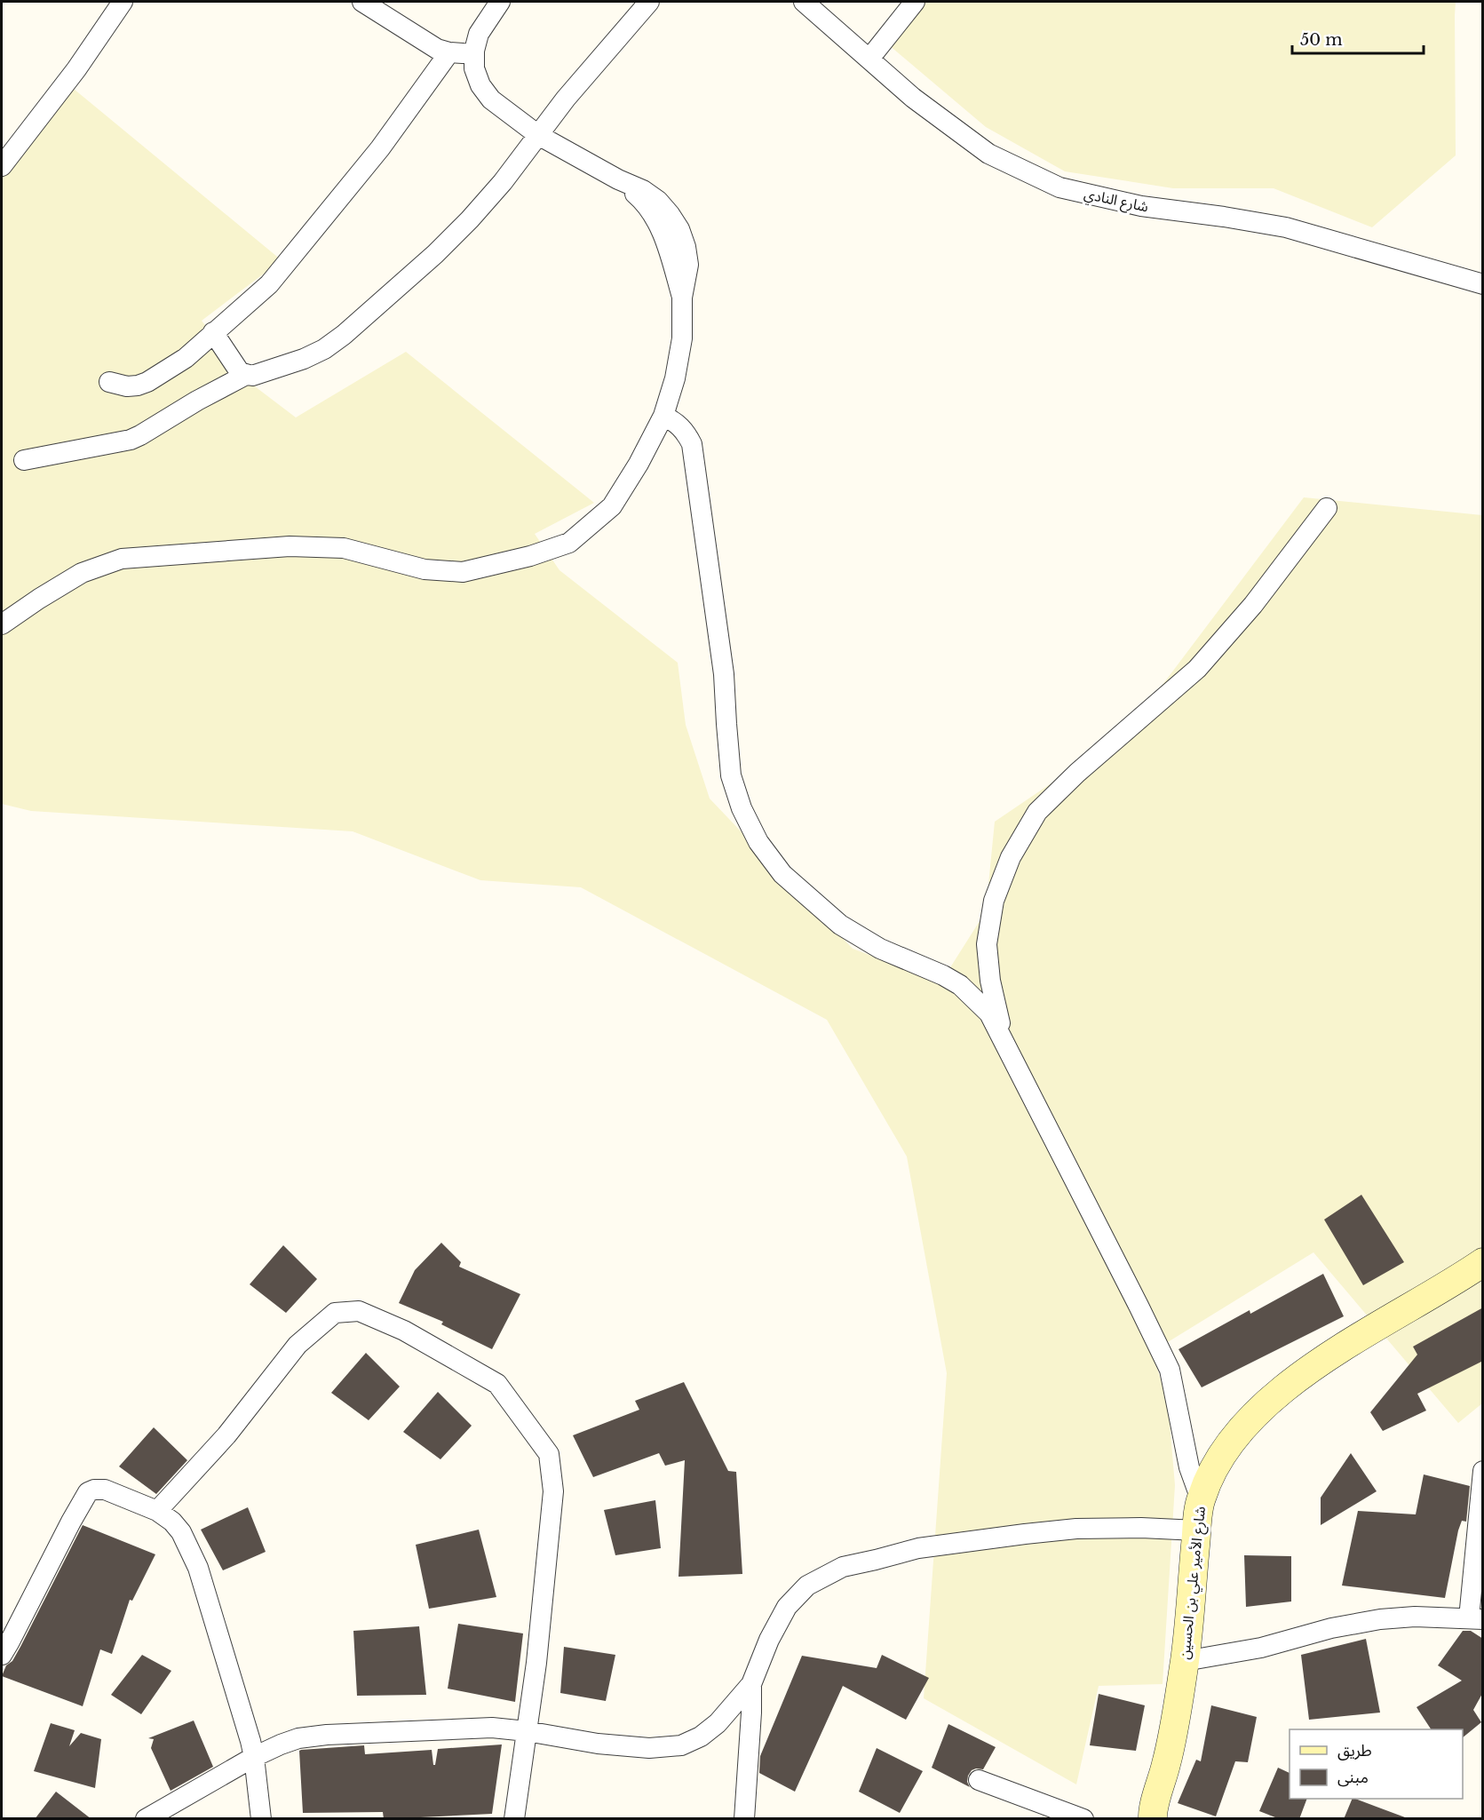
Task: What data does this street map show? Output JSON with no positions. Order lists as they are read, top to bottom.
{
  "streets": {
    "street": ["شارع النادي", "شارع الأمير علي بن الحسين"]
  },
  "legend": ["طريق", "مبنى"],
  "scale_bar": "50 m"
}
